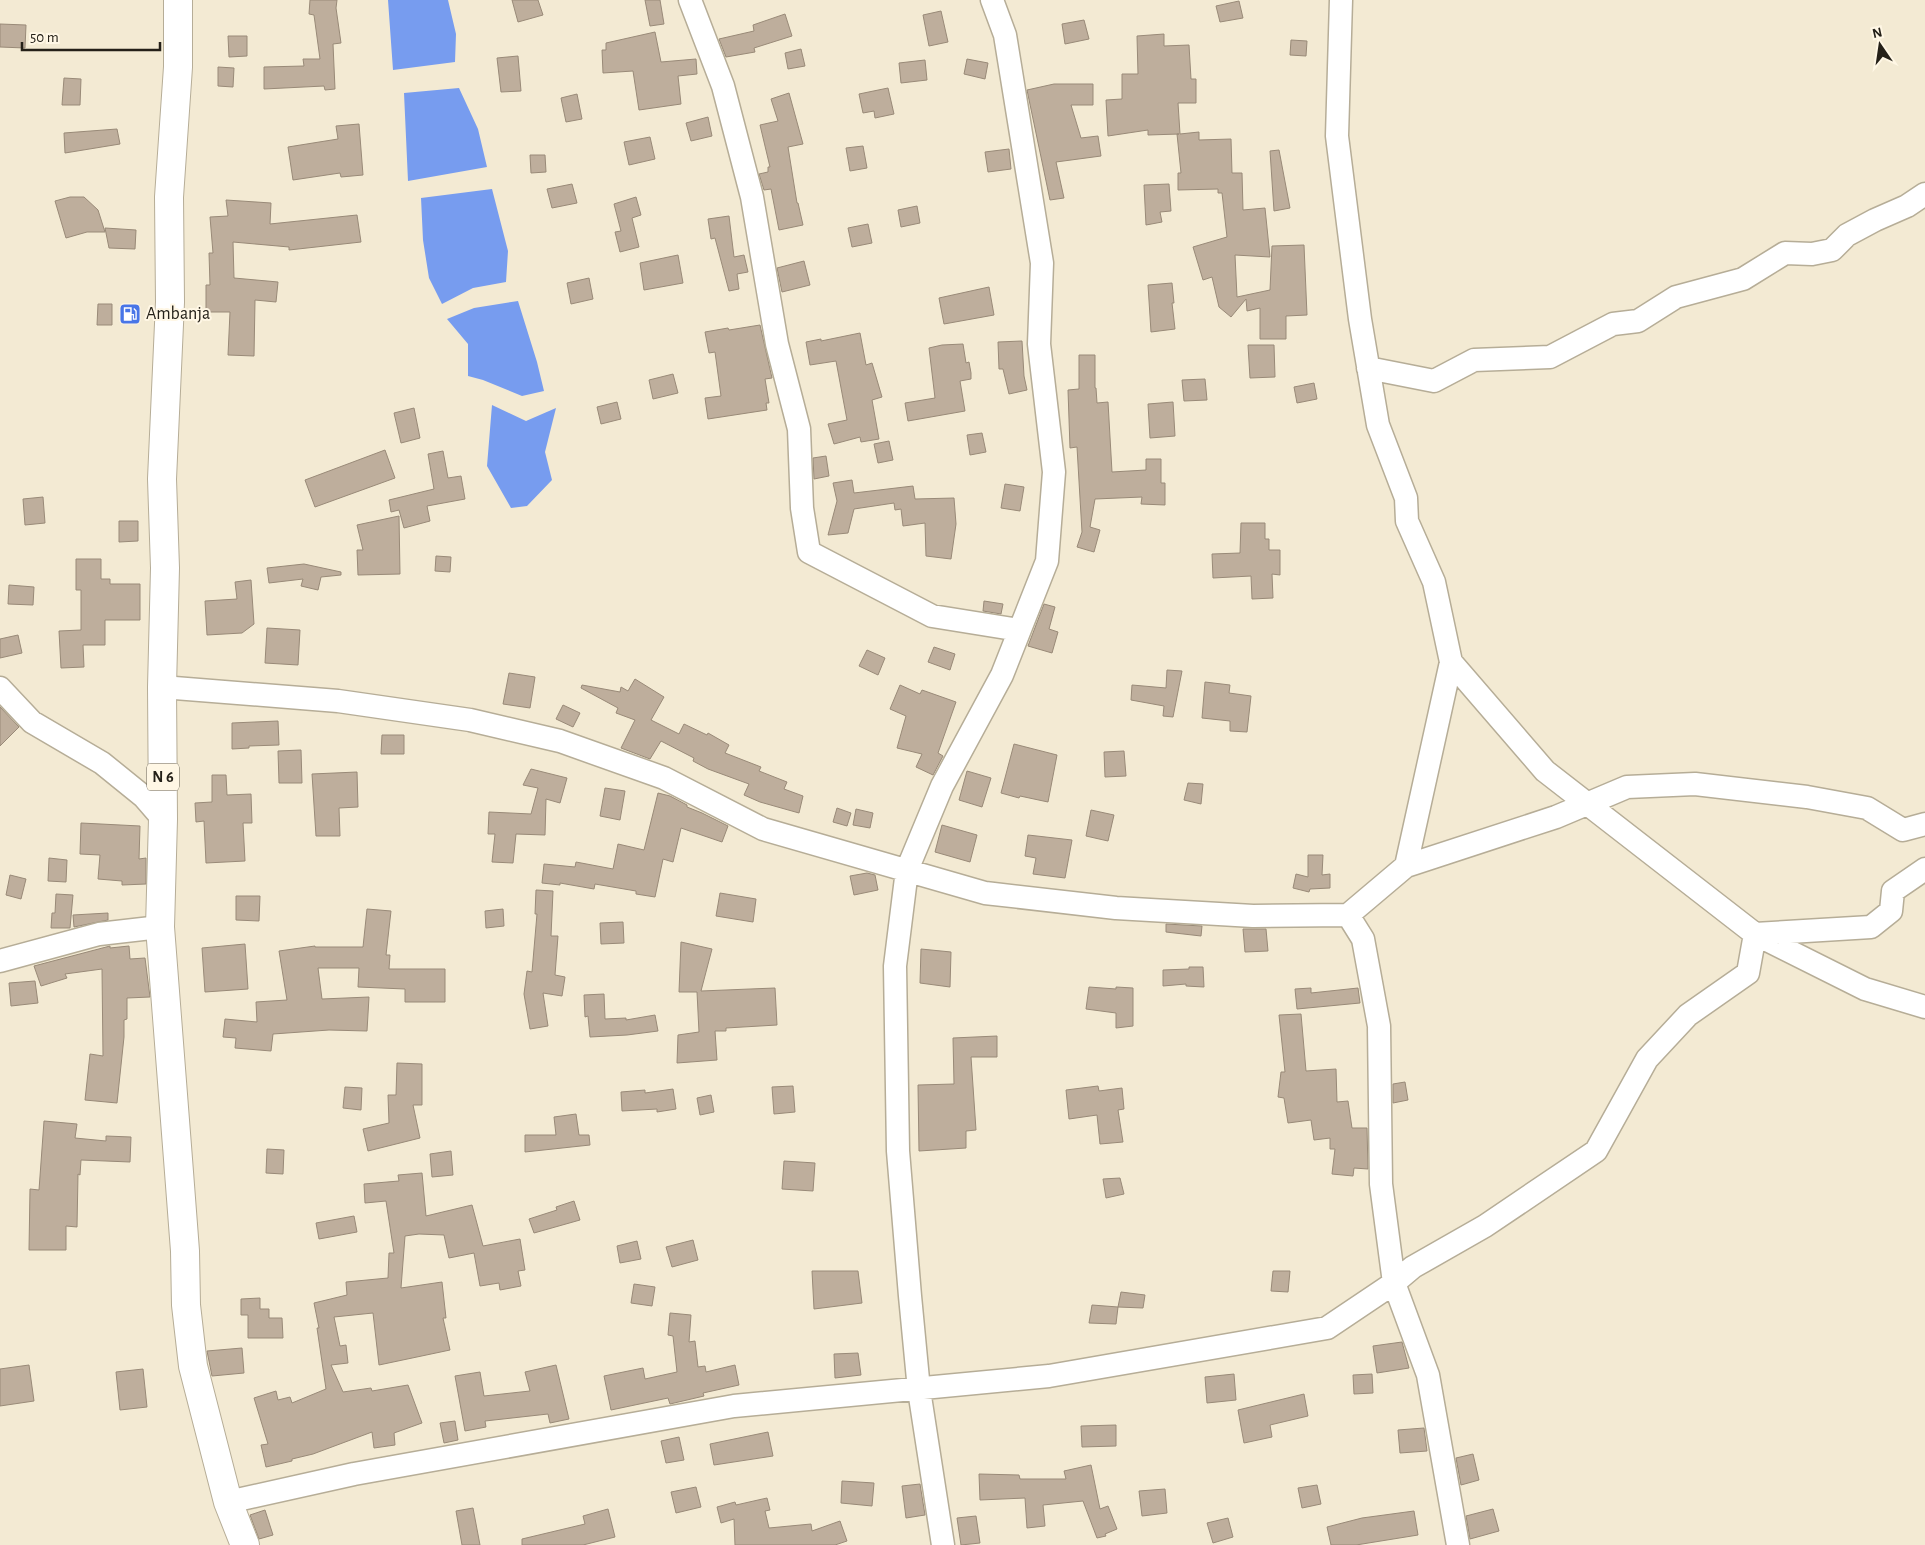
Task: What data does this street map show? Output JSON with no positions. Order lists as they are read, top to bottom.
{
  "streets": {
    "main road": ["N 6"]
  },
  "places": {
    "fuel station": ["Ambanja"]
  },
  "scale_bar": "50 m",
  "north": "top"
}
